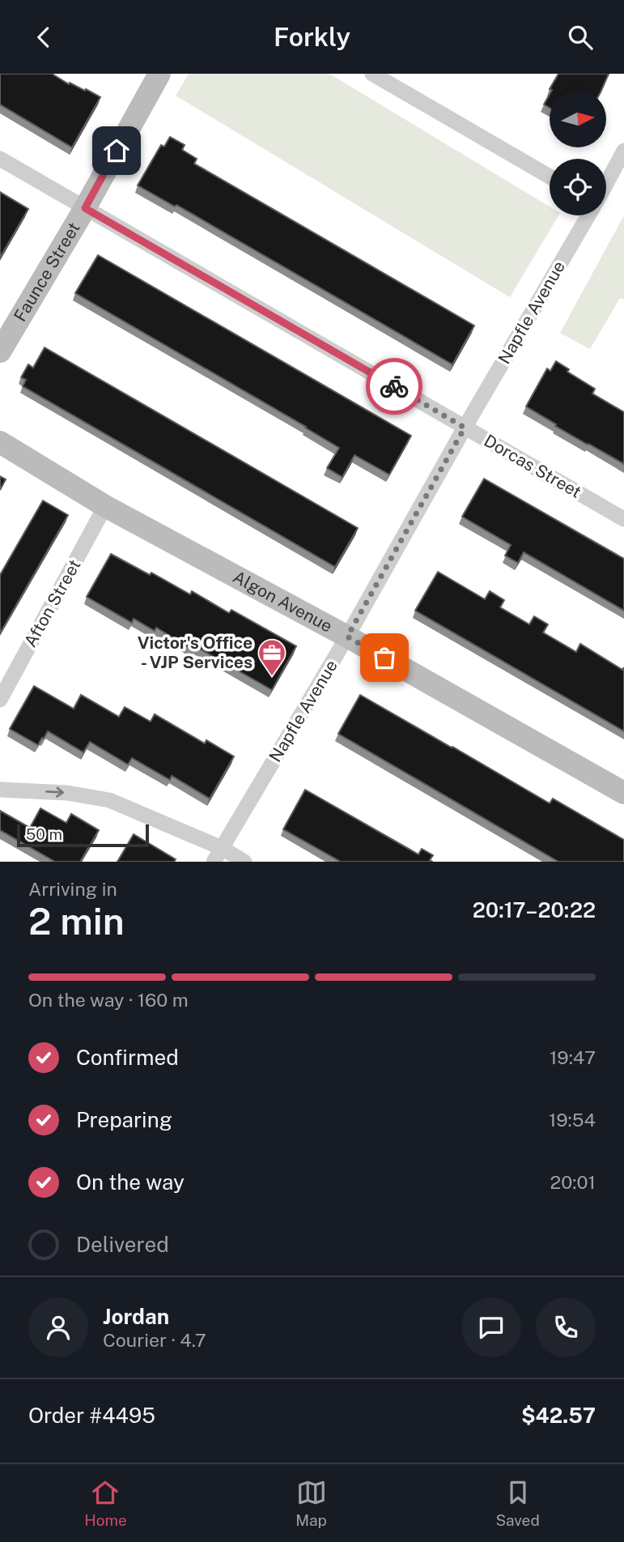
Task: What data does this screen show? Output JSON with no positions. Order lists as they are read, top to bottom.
{
  "streets": {
    "street": [
      "Faunce Street",
      "Napfle Avenue",
      "Dorcas Street",
      "Algon Avenue",
      "Afton Street"
    ]
  },
  "crossings": [
    ["Faunce Street", "Dorcas Street"],
    ["Napfle Avenue", "Dorcas Street"],
    ["Napfle Avenue", "Algon Avenue"],
    ["Algon Avenue", "Afton Street"]
  ],
  "places": {
    "office": ["Victor's Office - VJP Services"]
  },
  "scale_bar": "50 m",
  "north": "right",
  "page": {
    "header": "Forkly",
    "scale": "50 m",
    "heading": ["2 min", "Arriving in", "20:17–20:22"],
    "panel": [
      "Jordan",
      "Courier · 4.7",
      "Order #4495",
      "$42.57"
    ],
    "bar": "On the way · 160 m",
    "list": [
      ["Confirmed", "19:47"],
      ["Preparing", "19:54"],
      ["On the way", "20:01"],
      "Delivered"
    ],
    "tabs": ["Home", "Map", "Saved"]
  }
}
